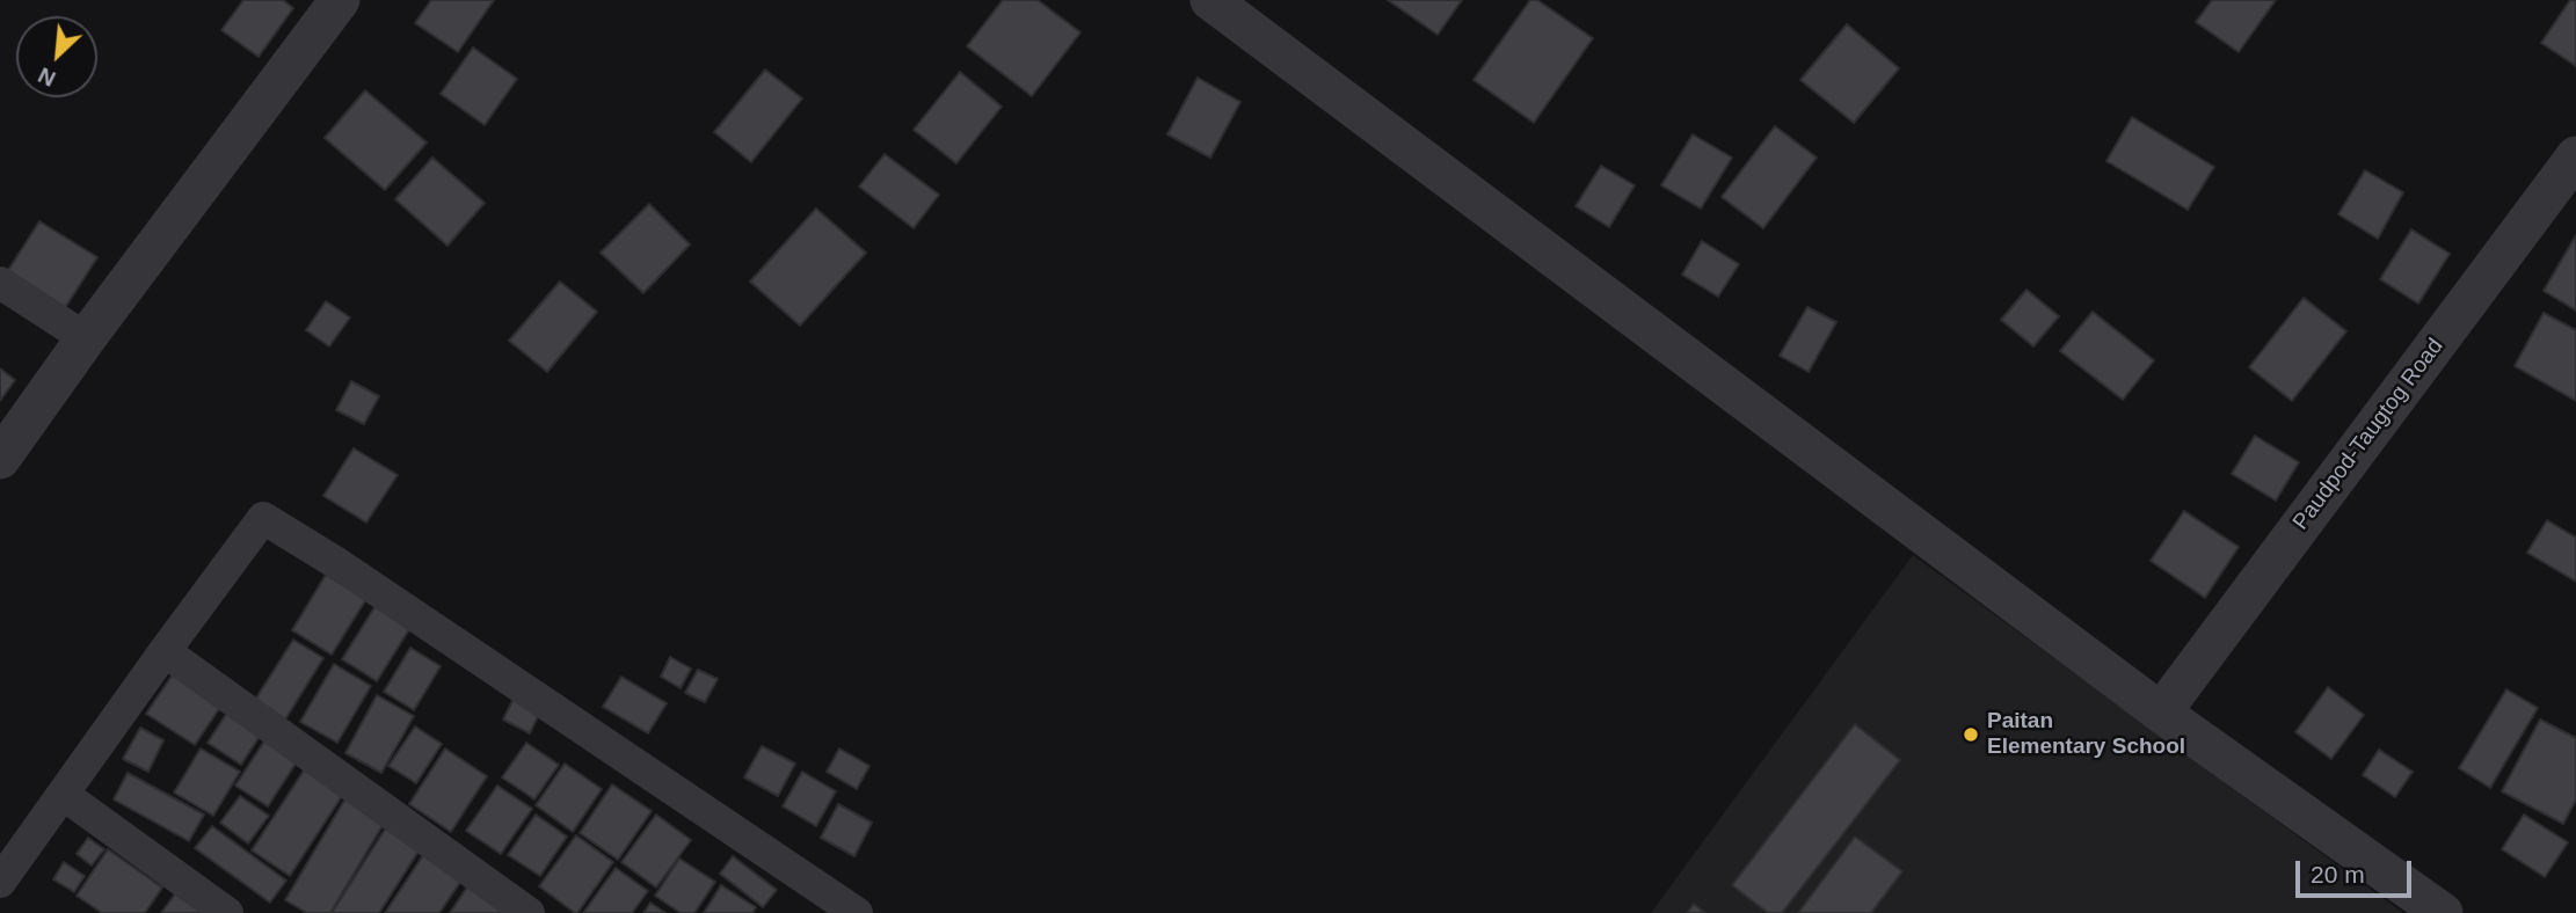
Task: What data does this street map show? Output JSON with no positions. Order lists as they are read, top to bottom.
{
  "streets": {
    "street": ["Paudpod-Taugtog Road"]
  },
  "places": ["Paitan Elementary School"],
  "scale_bar": "20 m",
  "north": "bottom left"
}
